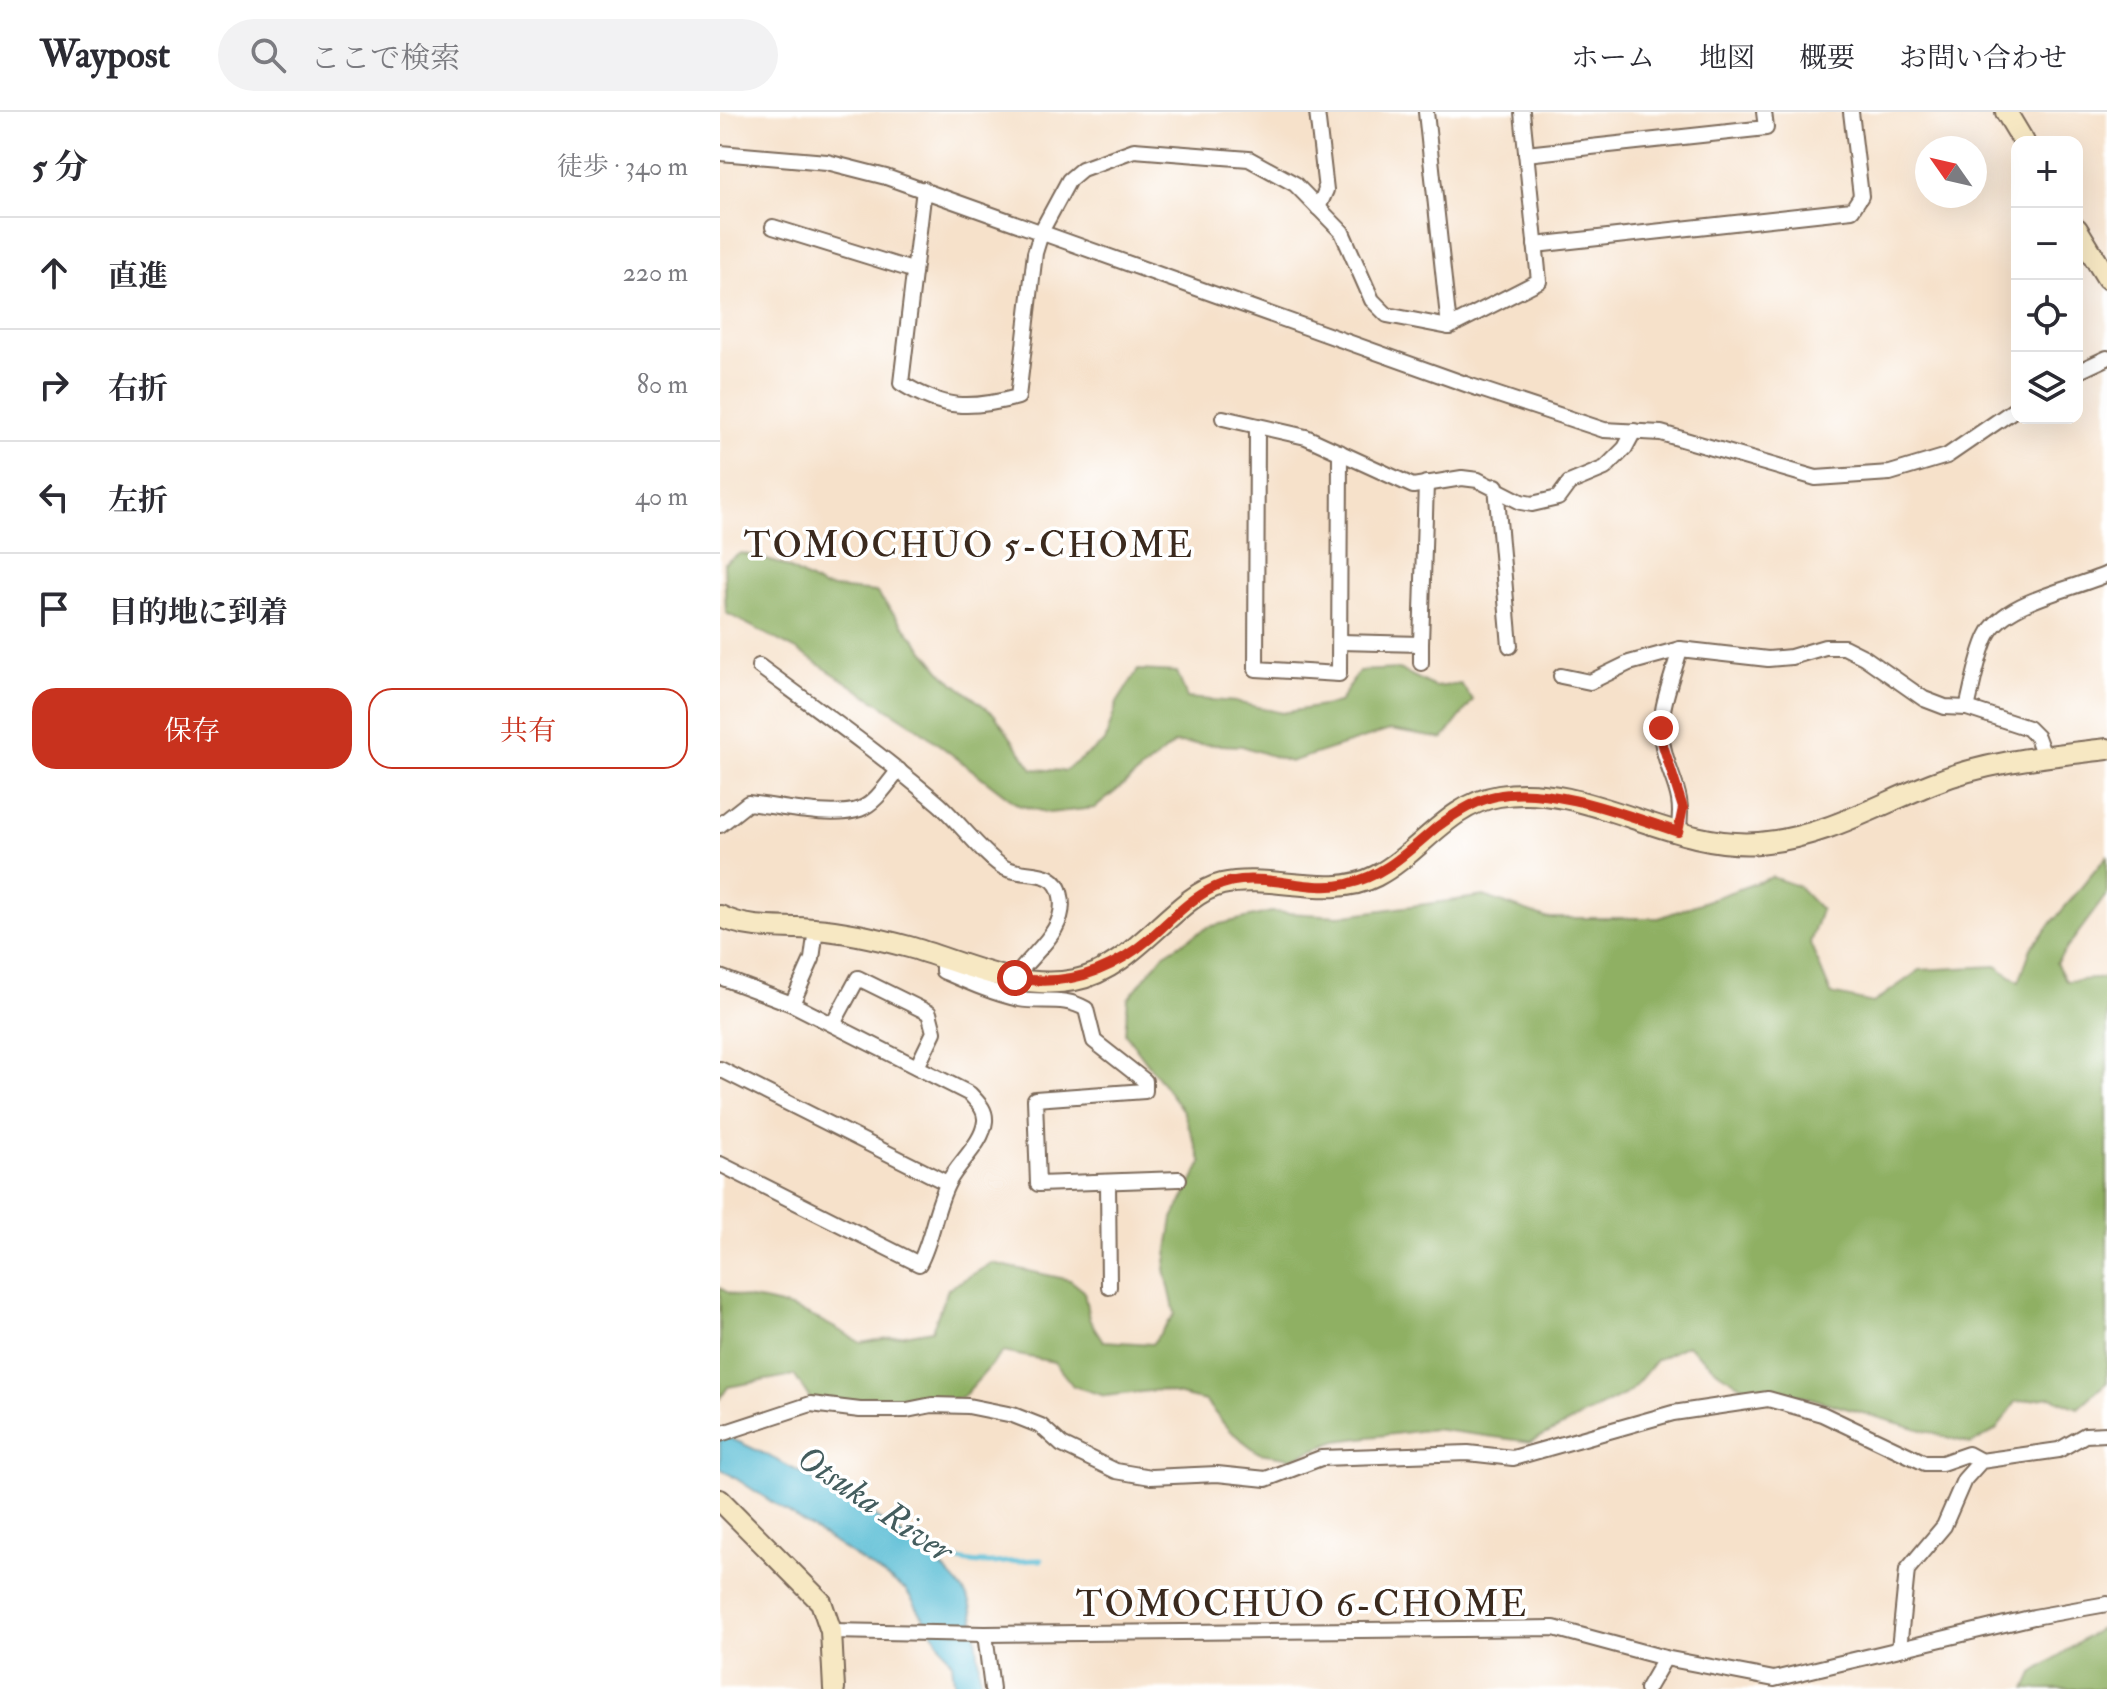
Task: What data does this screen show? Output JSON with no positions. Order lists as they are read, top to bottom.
{
  "districts": ["TOMOCHUO 5-CHOME", "TOMOCHUO 6-CHOME"],
  "water": ["Otsuka River"],
  "north": "top left",
  "page": {
    "header": "Waypost",
    "search": "ここで検索",
    "nav": [
      "ホーム",
      "地図",
      "概要",
      "お問い合わせ"
    ],
    "heading": ["5 分", "徒歩 · 340 m"],
    "map_buttons": ["+", "−"],
    "list": [
      ["直進", "220 m"],
      ["右折", "80 m"],
      ["左折", "40 m"],
      "目的地に到着"
    ],
    "buttons": ["保存", "共有"]
  }
}
